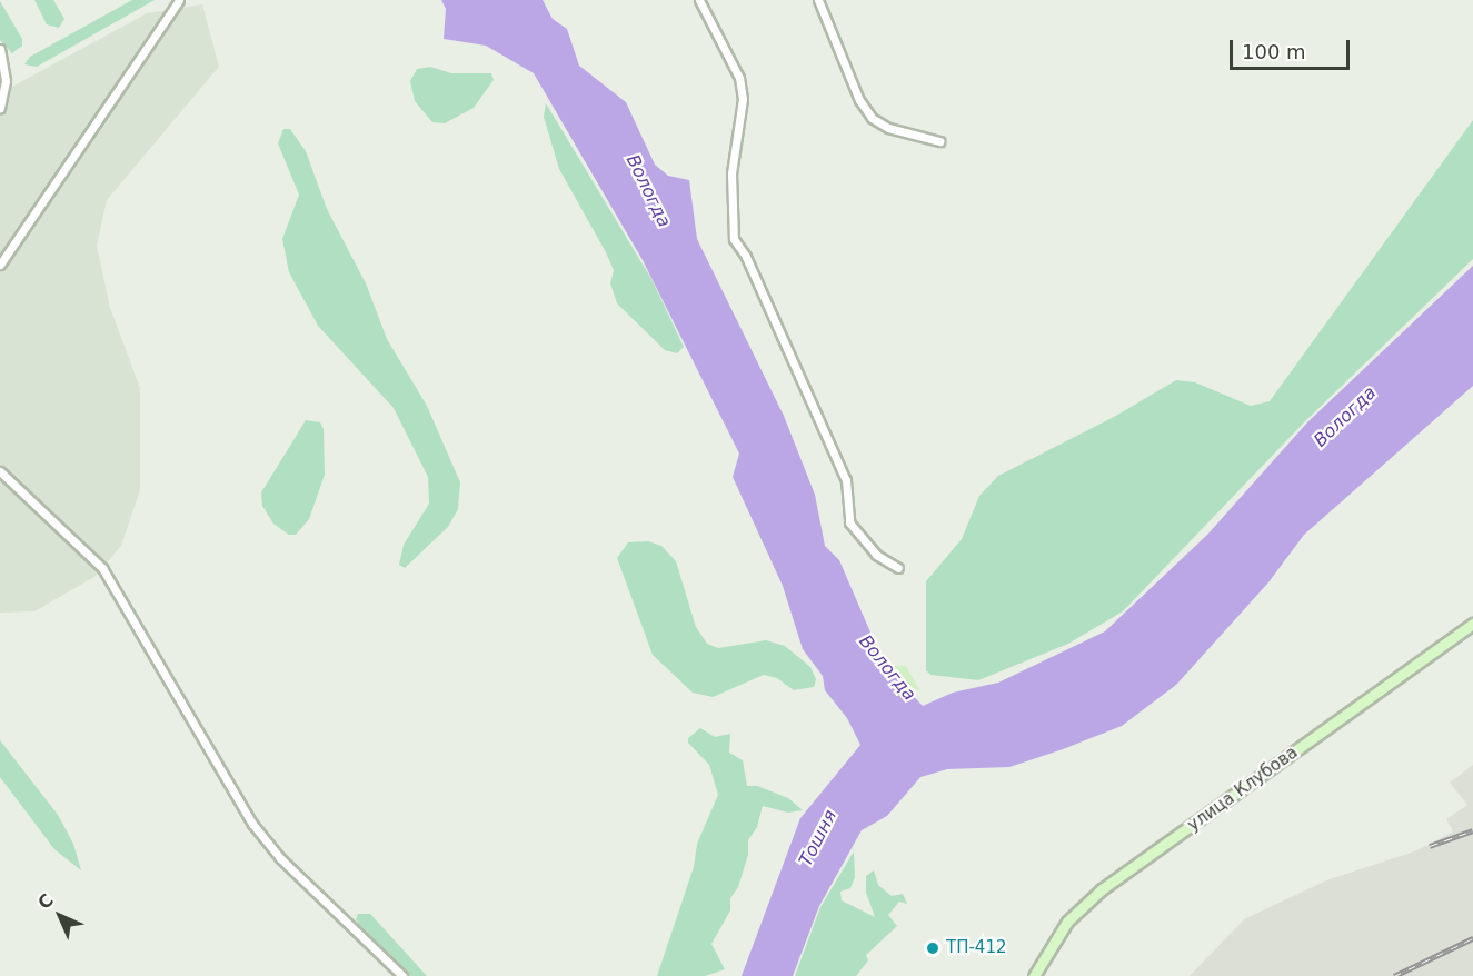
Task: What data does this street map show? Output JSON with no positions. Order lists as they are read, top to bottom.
{
  "streets": {
    "main road": ["улица Клубова"]
  },
  "water": ["Вологда", "Тошня"],
  "places": ["ТП-412"],
  "scale_bar": "100 m",
  "north": "top left"
}
